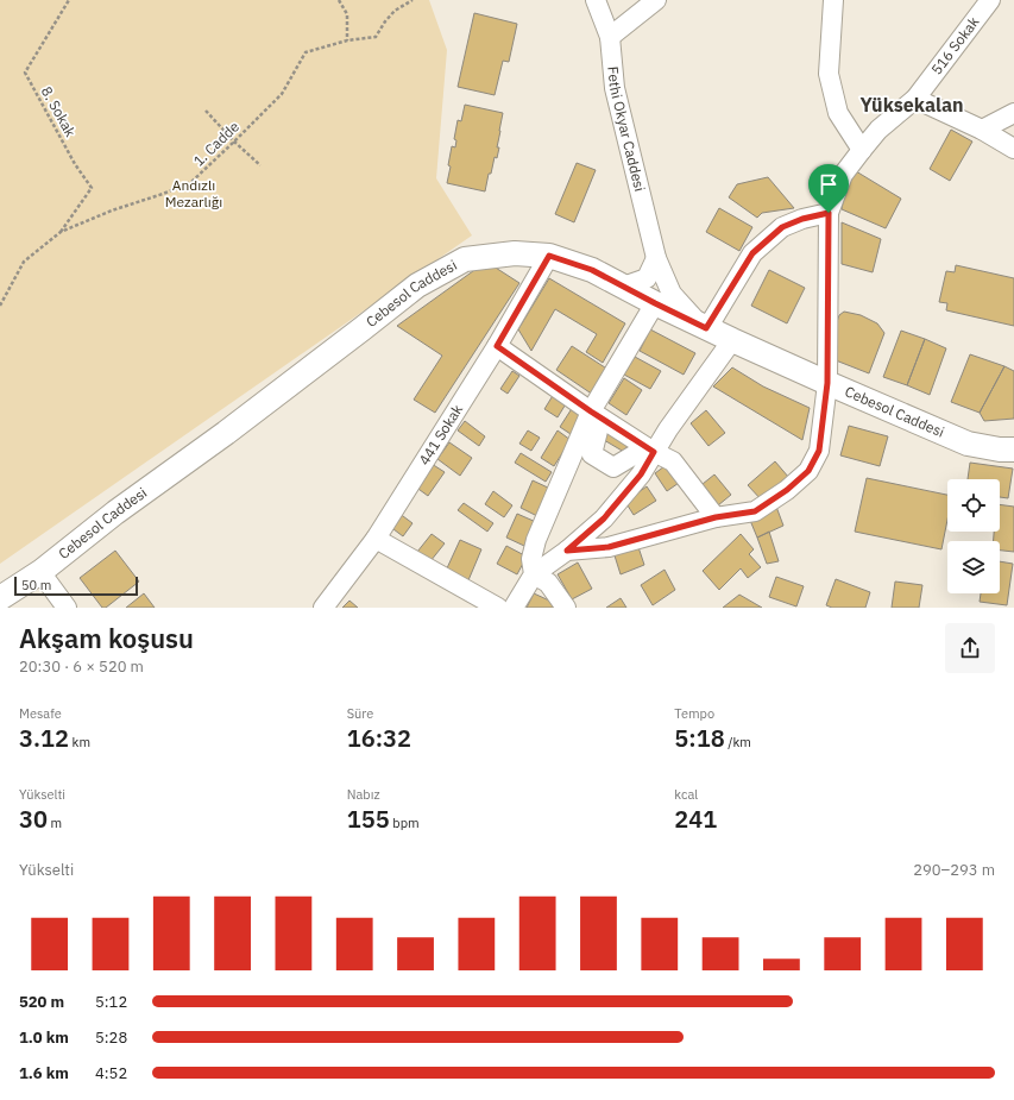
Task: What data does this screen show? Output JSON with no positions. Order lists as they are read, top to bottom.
{
  "streets": {
    "main road": ["Cebesol Caddesi"],
    "street": ["516 Sokak", "Fethi Okyar Caddesi", "441 Sokak"],
    "path": ["8. Sokak", "1. Cadde"]
  },
  "crossings": [
    ["8. Sokak", "1. Cadde"],
    ["Fethi Okyar Caddesi", "Cebesol Caddesi"],
    ["Cebesol Caddesi", "441 Sokak"]
  ],
  "districts": ["Yüksekalan"],
  "parks": ["Andızlı Mezarlığı"],
  "scale_bar": "50 m",
  "page": {
    "scale": "50 m",
    "heading": ["Akşam koşusu", "20:30 · 6 × 520 m"],
    "stats": [
      ["Mesafe", "3.12 km"],
      ["Süre", "16:32"],
      ["Tempo", "5:18 /km"],
      ["Yükselti", "30 m"],
      ["Nabız", "155 bpm"],
      ["kcal", "241"]
    ],
    "chart": ["Yükselti", "290–293 m"],
    "list": [
      {
        "name": "520 m",
        "note": "5:12"
      },
      {
        "name": "1.0 km",
        "note": "5:28"
      },
      {
        "name": "1.6 km",
        "note": "4:52"
      }
    ]
  }
}
